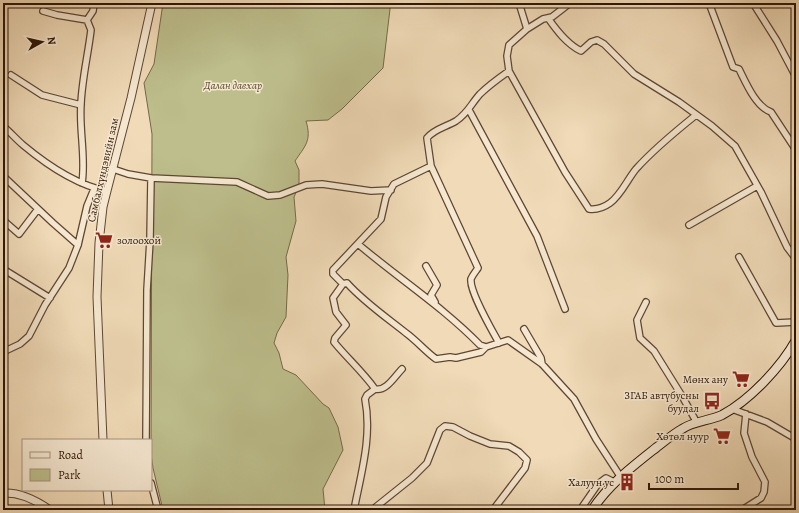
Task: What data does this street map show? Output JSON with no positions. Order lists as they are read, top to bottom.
{
  "streets": {
    "street": ["Самбалхүндэвийн зам"]
  },
  "parks": ["Далан давхар"],
  "places": {
    "supermarket": ["золоохой", "Мөнх ану", "Хөтөл нуур"],
    "bus stop": ["ЗГАБ автүбусны буудал"],
    "building": ["Халуун ус"]
  },
  "legend": ["Road", "Park"],
  "scale_bar": "100 m",
  "north": "right"
}
